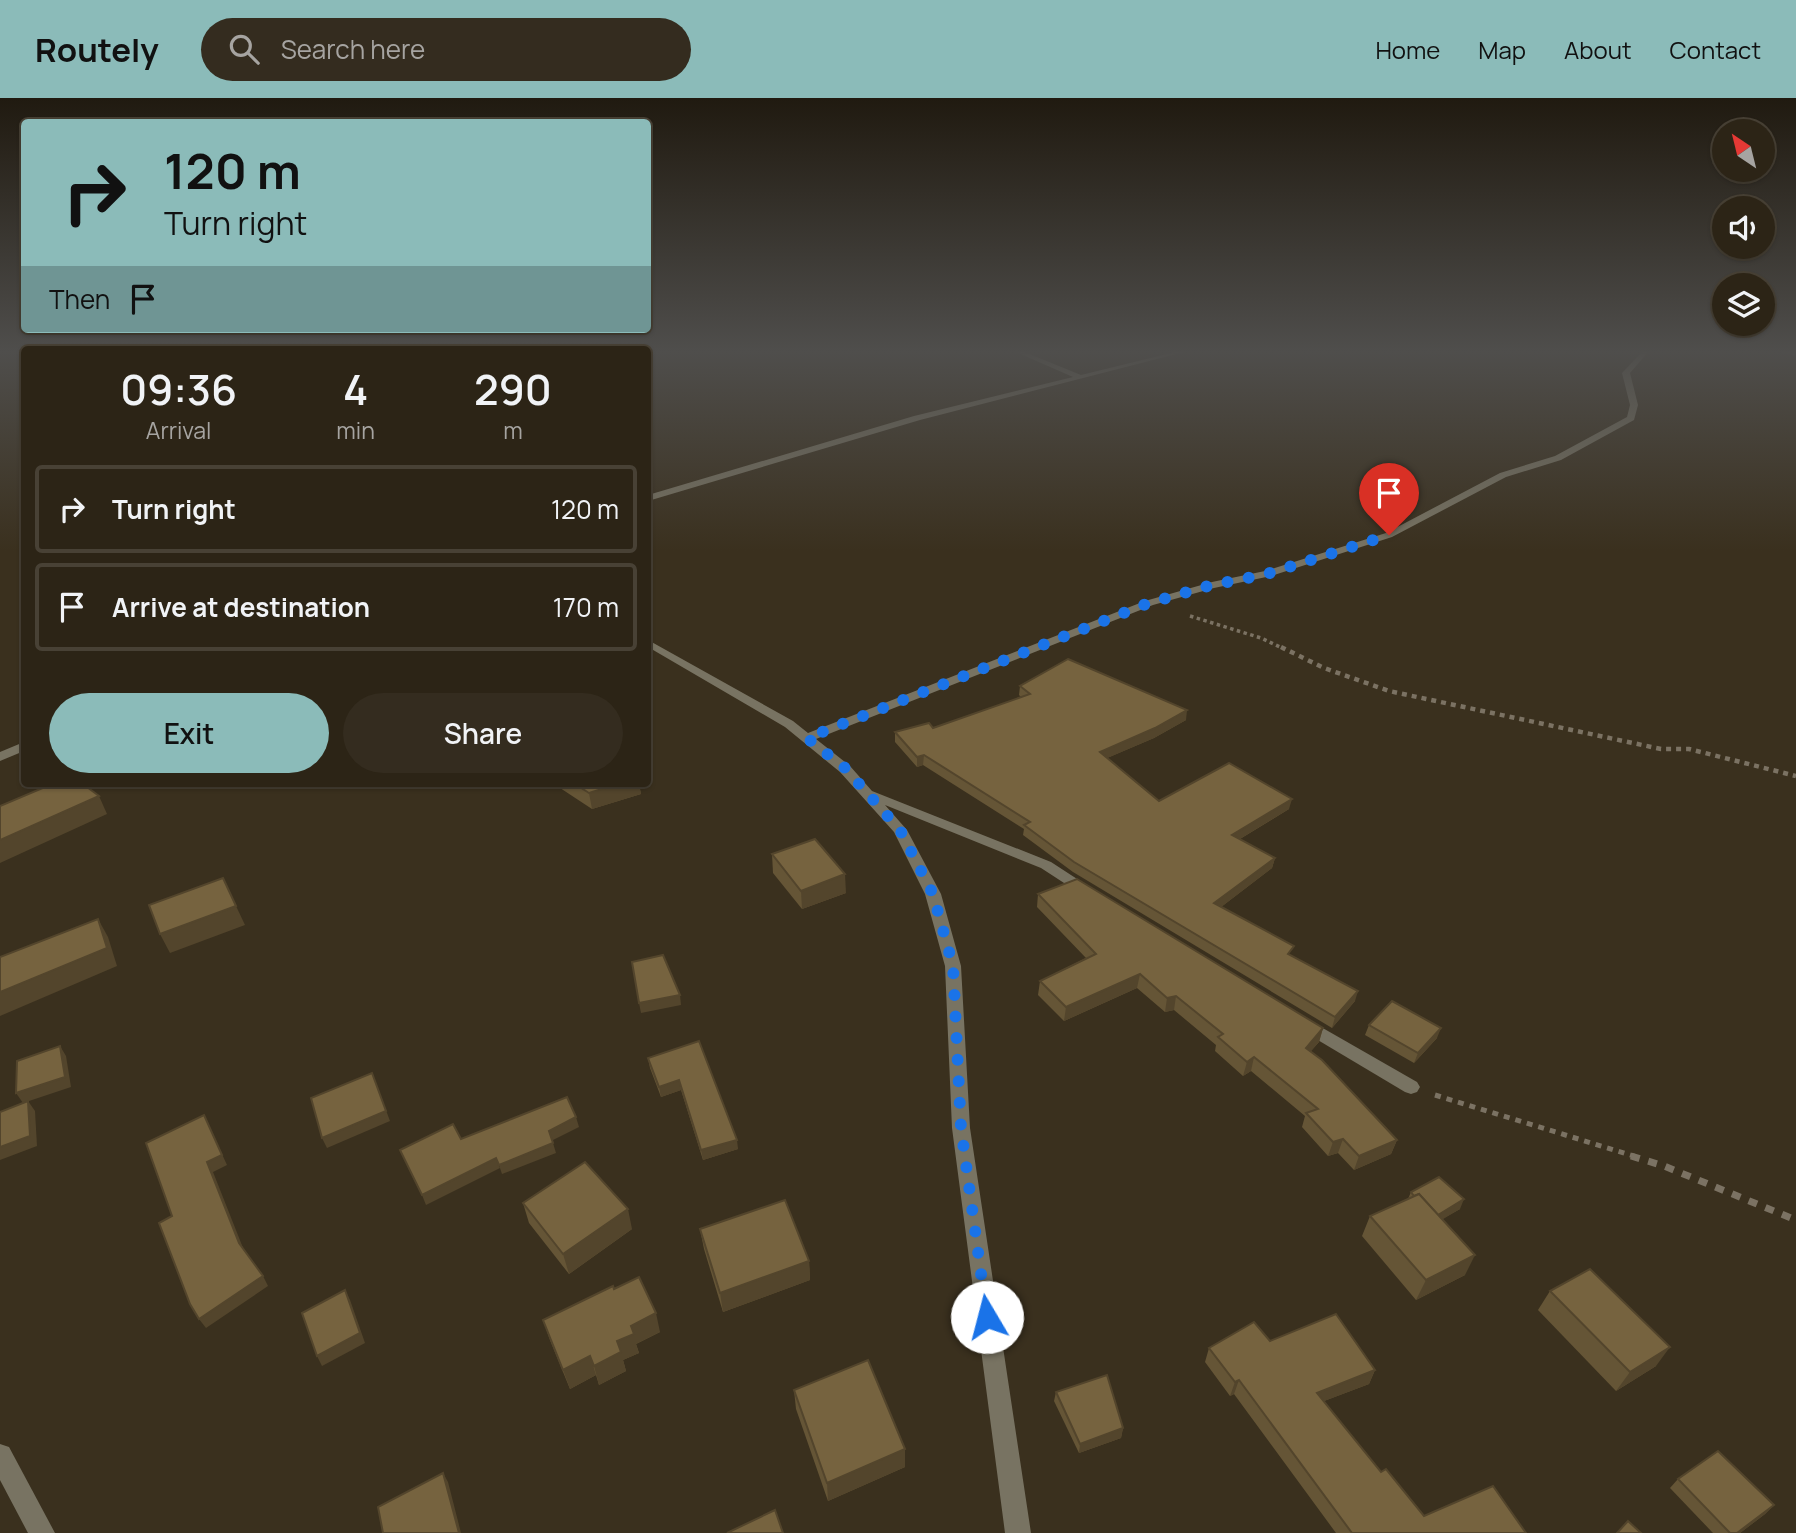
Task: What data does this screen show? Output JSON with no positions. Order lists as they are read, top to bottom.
{
  "north": "top left",
  "page": {
    "header": "Routely",
    "search": "Search here",
    "nav": [
      "Home",
      "Map",
      "About",
      "Contact"
    ],
    "turn": ["120 m", "Turn right"],
    "then": "Then",
    "eta": [
      "09:36",
      "Arrival",
      "4",
      "min",
      "290",
      "m"
    ],
    "list": [
      {
        "name": "Turn right",
        "value": "120 m"
      },
      {
        "name": "Arrive at destination",
        "value": "170 m"
      }
    ],
    "buttons": ["Exit", "Share"]
  }
}
